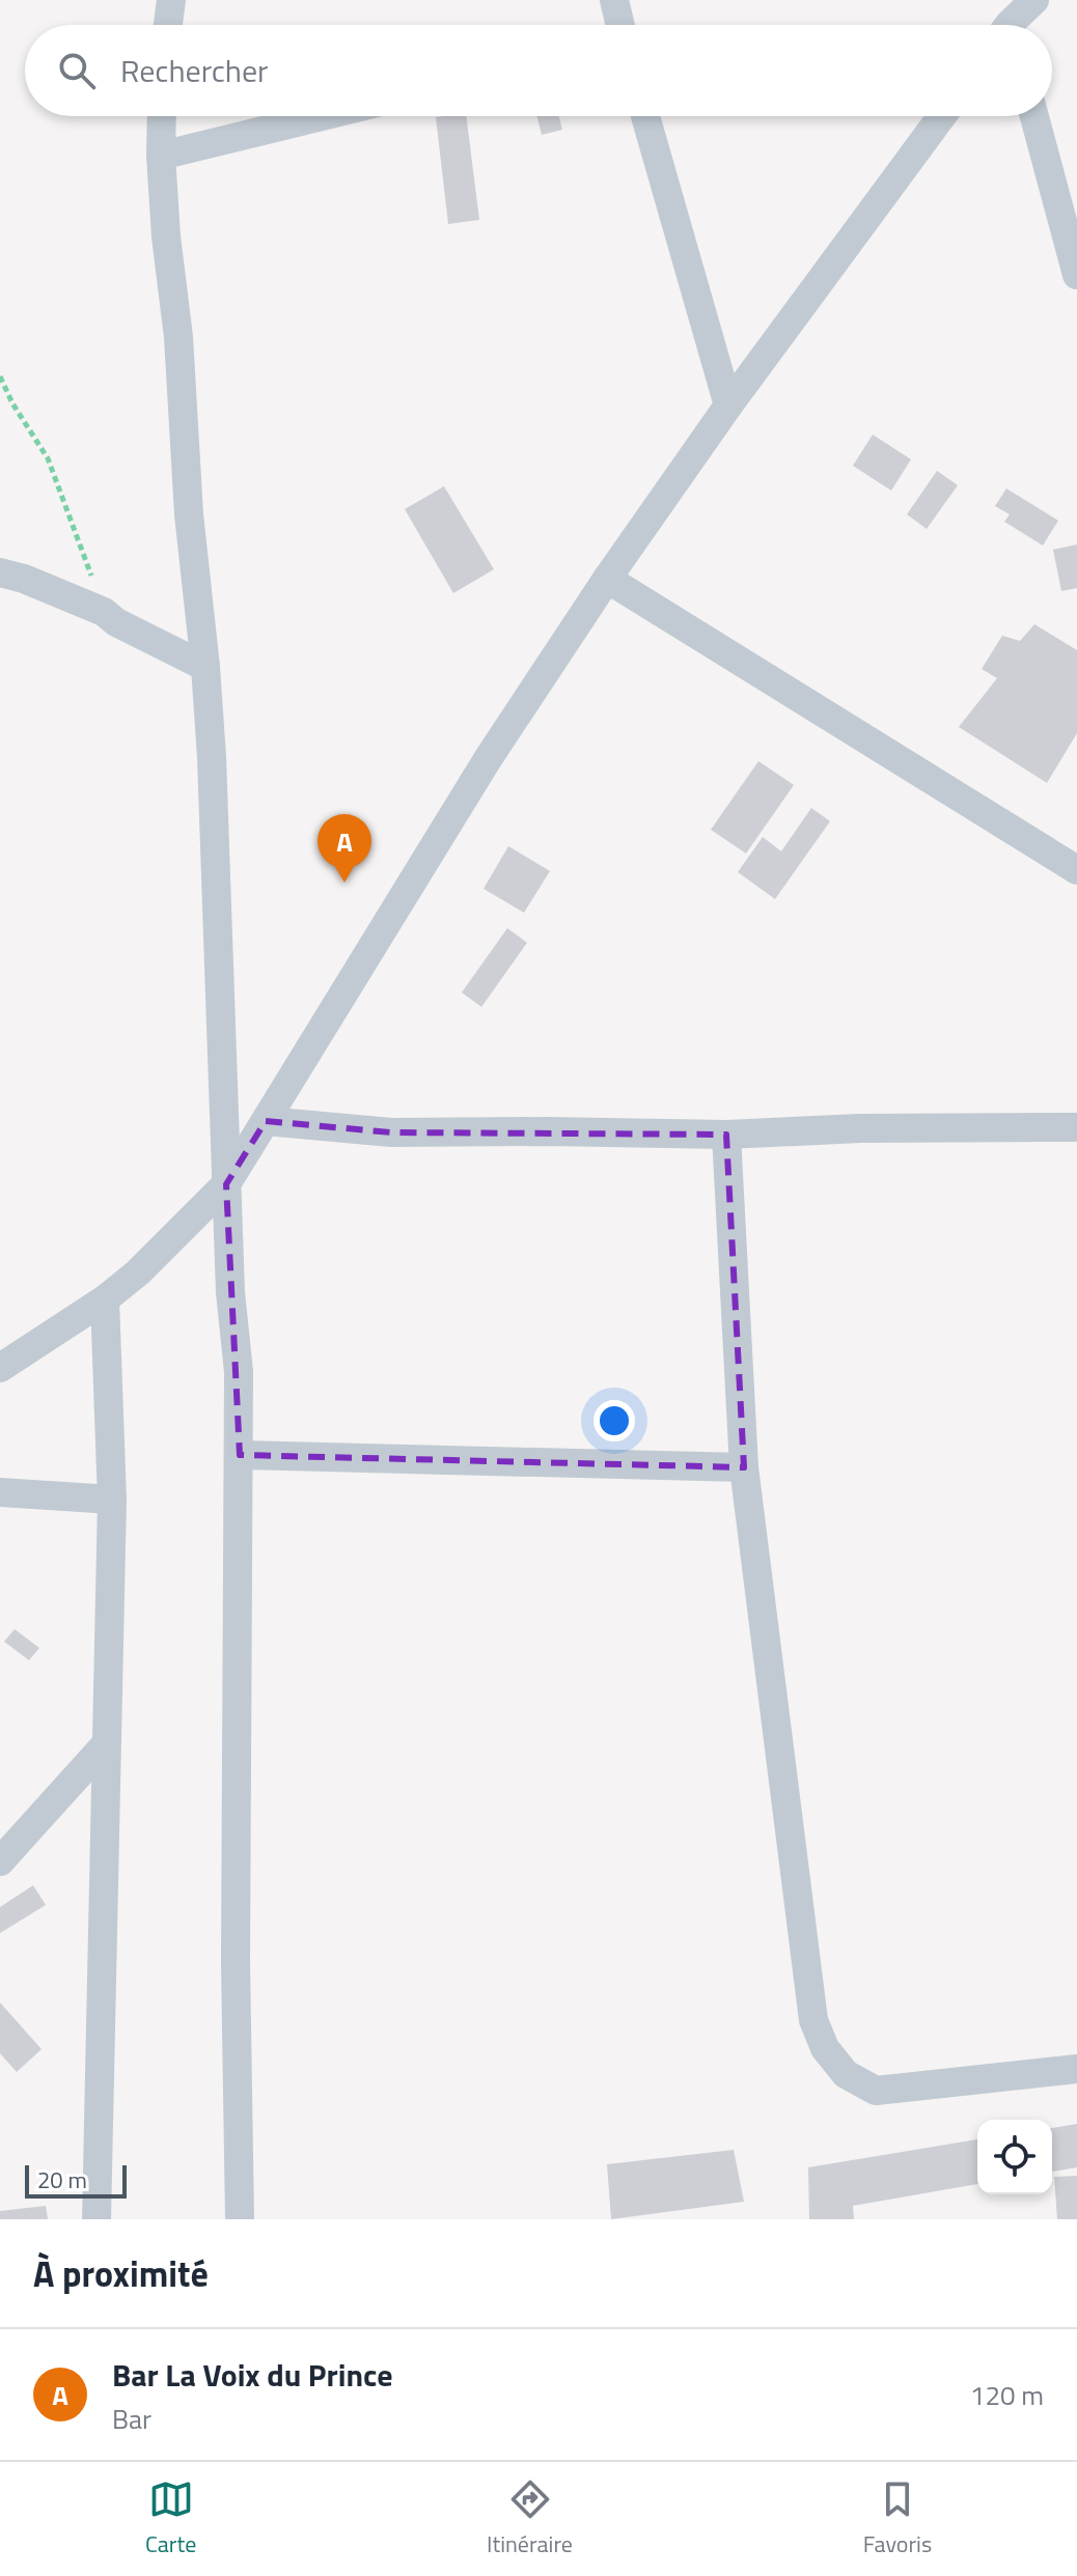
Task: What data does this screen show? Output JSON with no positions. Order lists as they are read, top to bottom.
{
  "scale_bar": "20 m",
  "page": {
    "search": "Rechercher",
    "pins": "A",
    "scale": "20 m",
    "heading": "À proximité",
    "list": [
      {
        "mark": "A",
        "name": "Bar La Voix du Prince",
        "note": "Bar",
        "value": "120 m"
      }
    ],
    "nav": ["Carte", "Itinéraire", "Favoris"]
  }
}
